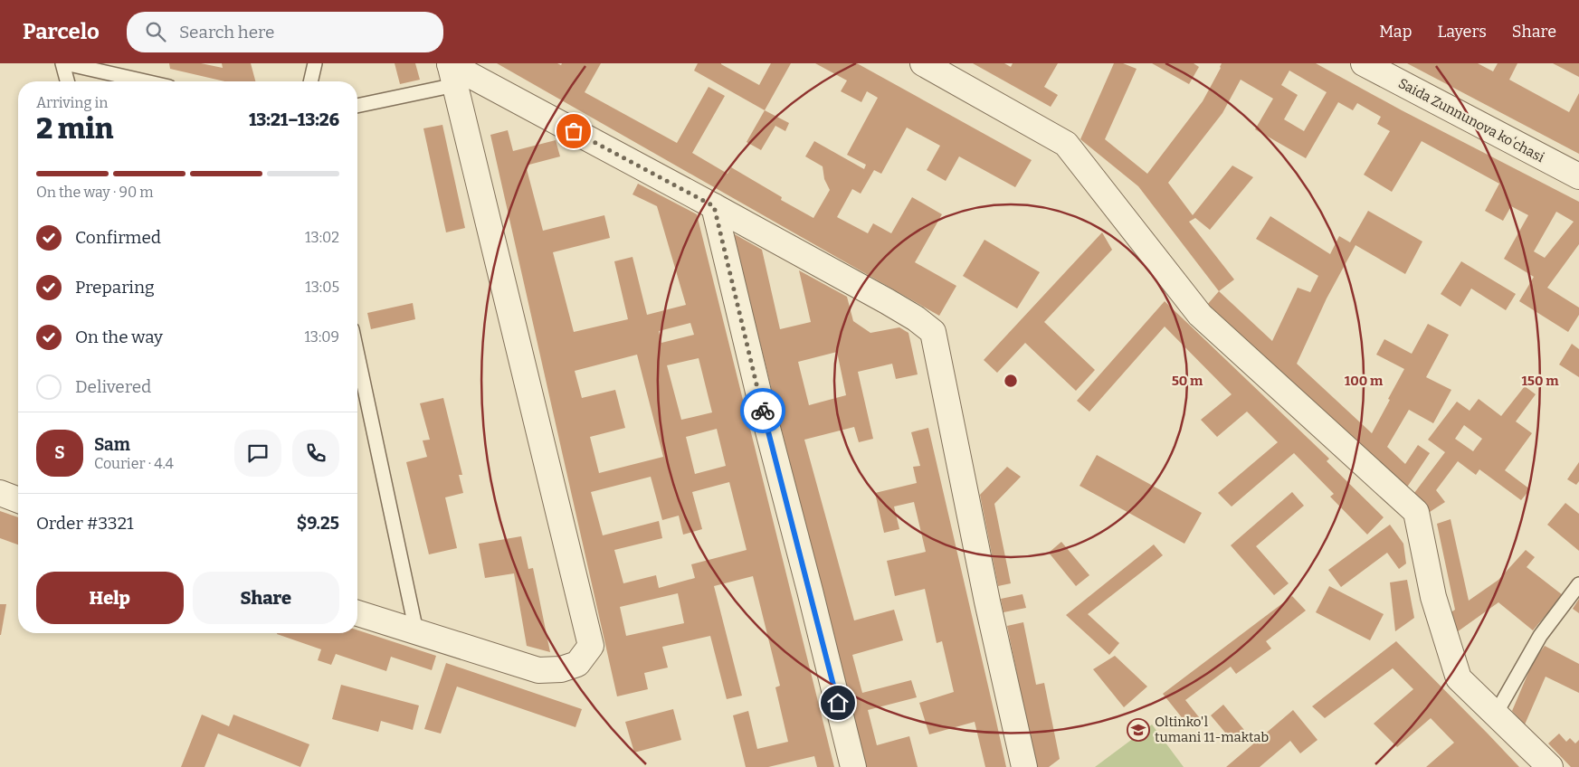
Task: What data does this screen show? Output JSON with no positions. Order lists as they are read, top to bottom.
{
  "streets": {
    "street": ["Saida Zunnunova koʻchasi"]
  },
  "places": {
    "school or university": ["Oltinko'l tumani 11-maktab"]
  },
  "page": {
    "header": "Parcelo",
    "search": "Search here",
    "nav": ["Map", "Layers", "Share"],
    "heading": ["2 min", "Arriving in", "13:21–13:26"],
    "panel": [
      "Sam",
      "Courier · 4.4",
      "Order #3321",
      "$9.25"
    ],
    "bar": "On the way · 90 m",
    "list": [
      ["Confirmed", "13:02"],
      ["Preparing", "13:05"],
      ["On the way", "13:09"],
      "Delivered"
    ],
    "round": "S",
    "buttons": ["Help", "Share"]
  },
  "rings": ["50 m", "100 m", "150 m"]
}
